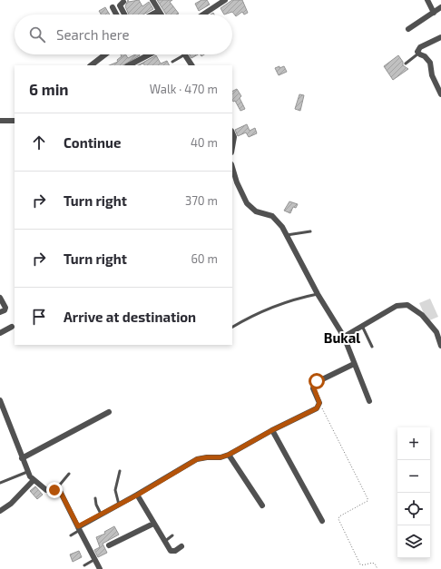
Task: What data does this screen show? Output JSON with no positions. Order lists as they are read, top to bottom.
{
  "districts": ["Bukal"],
  "page": {
    "search": "Search here",
    "heading": ["6 min", "Walk · 470 m"],
    "list": [
      ["Continue", "40 m"],
      ["Turn right", "370 m"],
      ["Turn right", "60 m"],
      "Arrive at destination"
    ],
    "map_buttons": ["+", "−"]
  }
}
